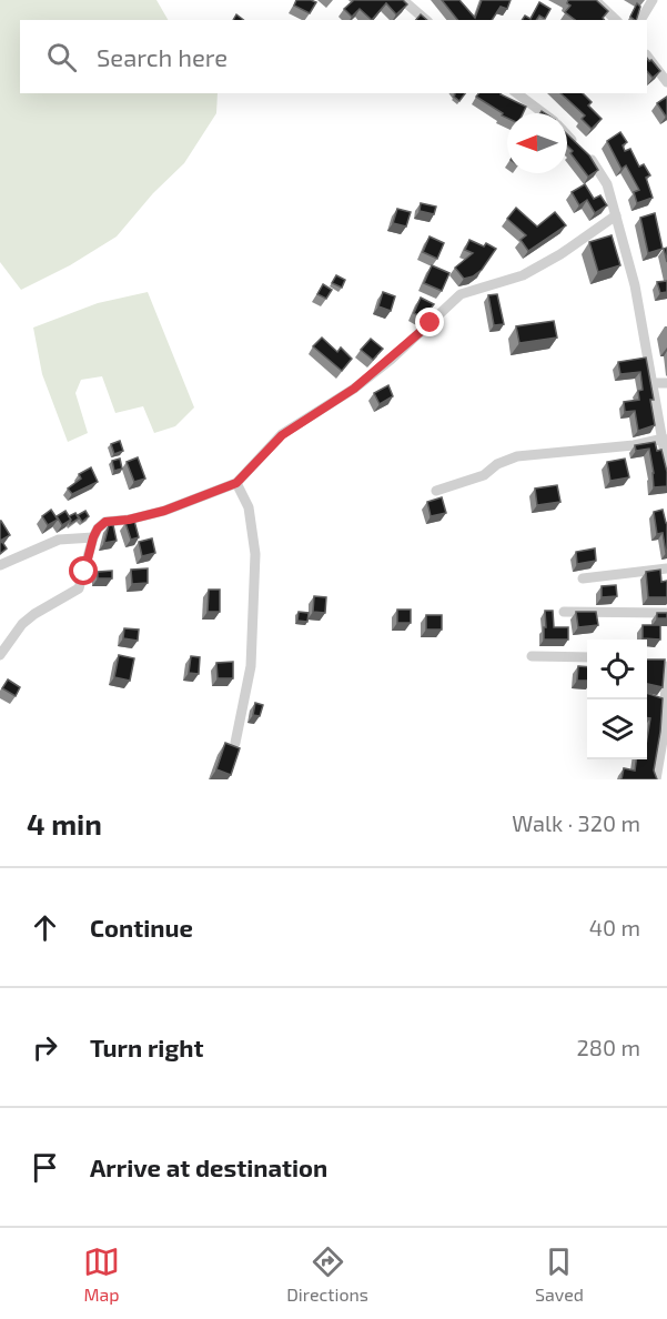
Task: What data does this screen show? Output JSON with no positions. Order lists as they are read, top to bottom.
{
  "north": "left",
  "page": {
    "search": "Search here",
    "heading": ["4 min", "Walk · 320 m"],
    "list": [
      ["Continue", "40 m"],
      ["Turn right", "280 m"],
      "Arrive at destination"
    ],
    "nav": ["Map", "Directions", "Saved"]
  }
}
